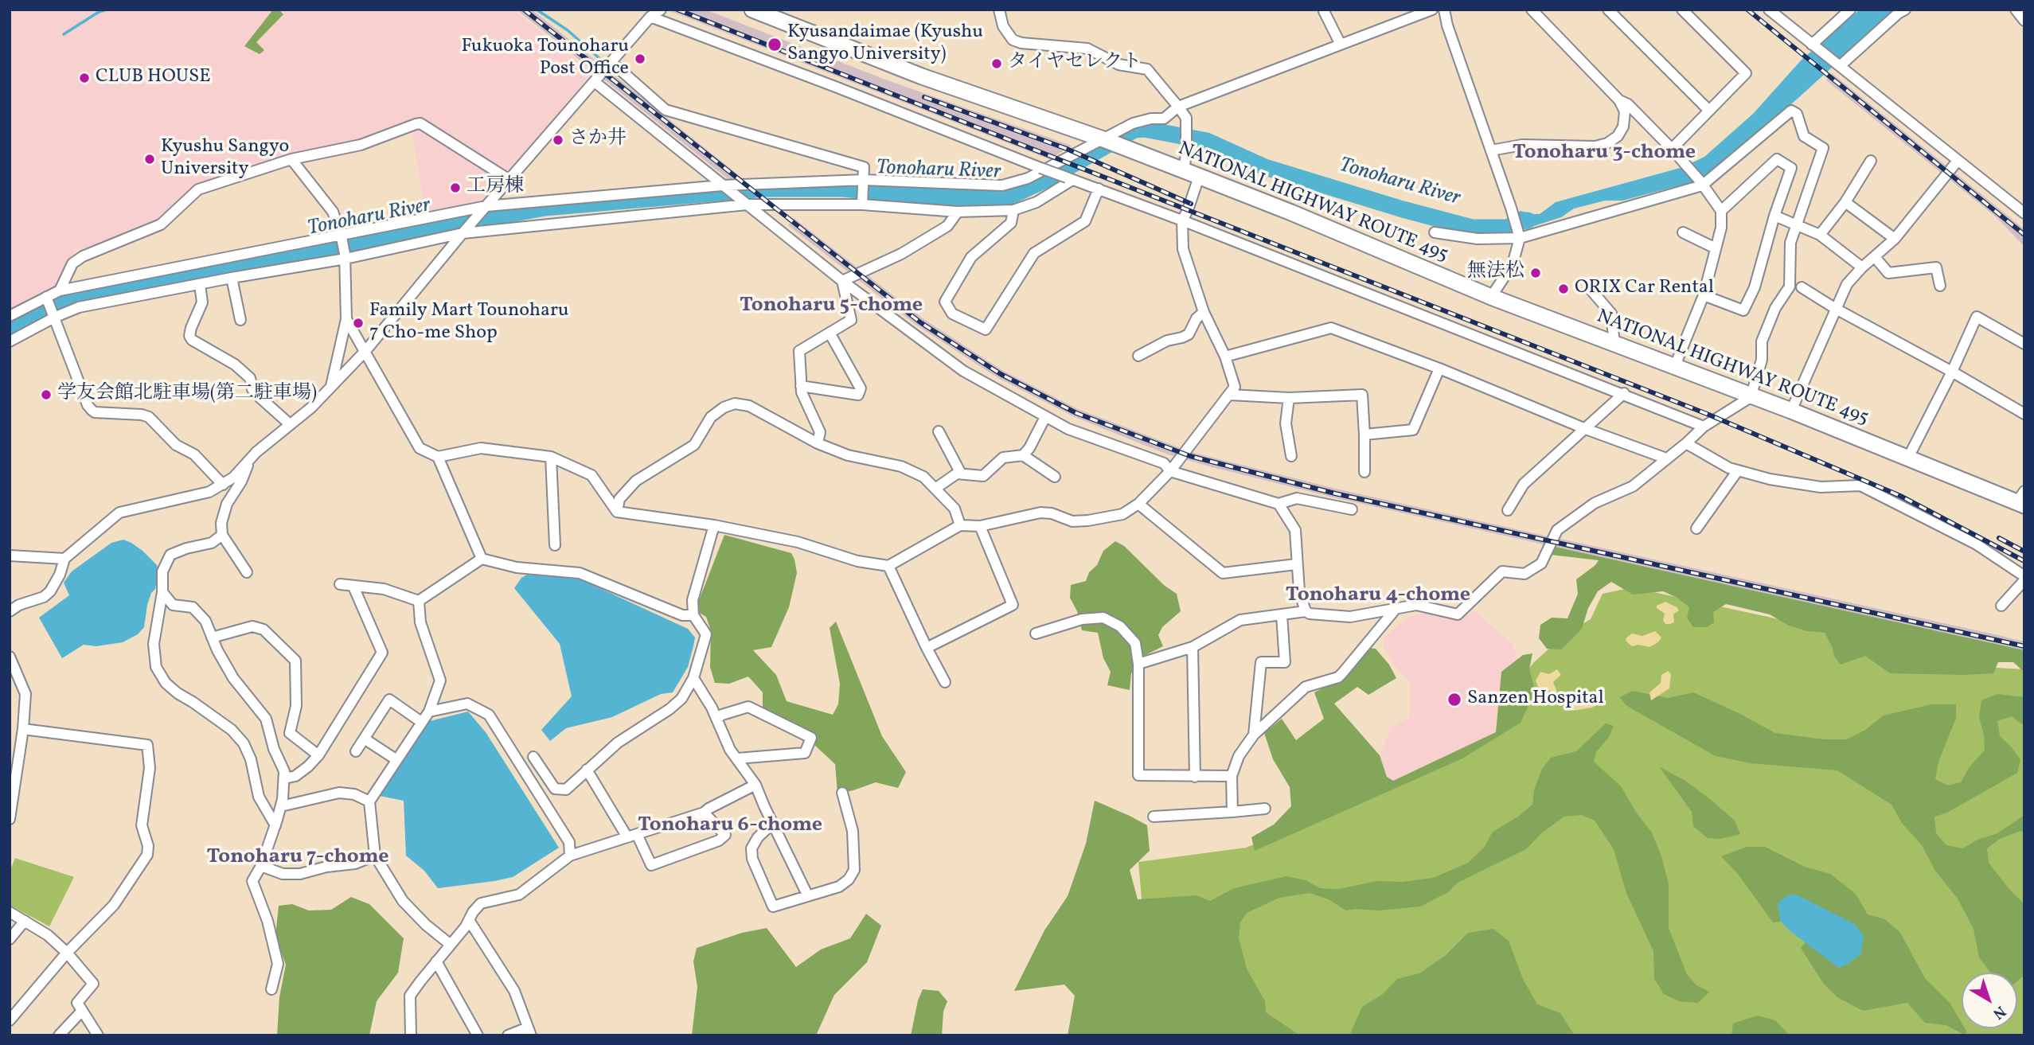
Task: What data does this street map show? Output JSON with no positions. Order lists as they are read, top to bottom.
{
  "streets": {
    "highway": ["NATIONAL HIGHWAY ROUTE 495"]
  },
  "districts": [
    "Tonoharu 3-chome",
    "Tonoharu 5-chome",
    "Tonoharu 4-chome",
    "Tonoharu 6-chome",
    "Tonoharu 7-chome"
  ],
  "water": ["Tonoharu River"],
  "places": [
    "Kyusandaimae (Kyushu Sangyo University)",
    "Fukuoka Tounoharu Post Office",
    "タイヤセレクト",
    "CLUB HOUSE",
    "さか井",
    "Kyushu Sangyo University",
    "工房棟",
    "無法松",
    "ORIX Car Rental",
    "Family Mart Tounoharu 7 Cho-me Shop",
    "学友会館北駐車場(第二駐車場)",
    "Sanzen Hospital"
  ],
  "north": "bottom right"
}
